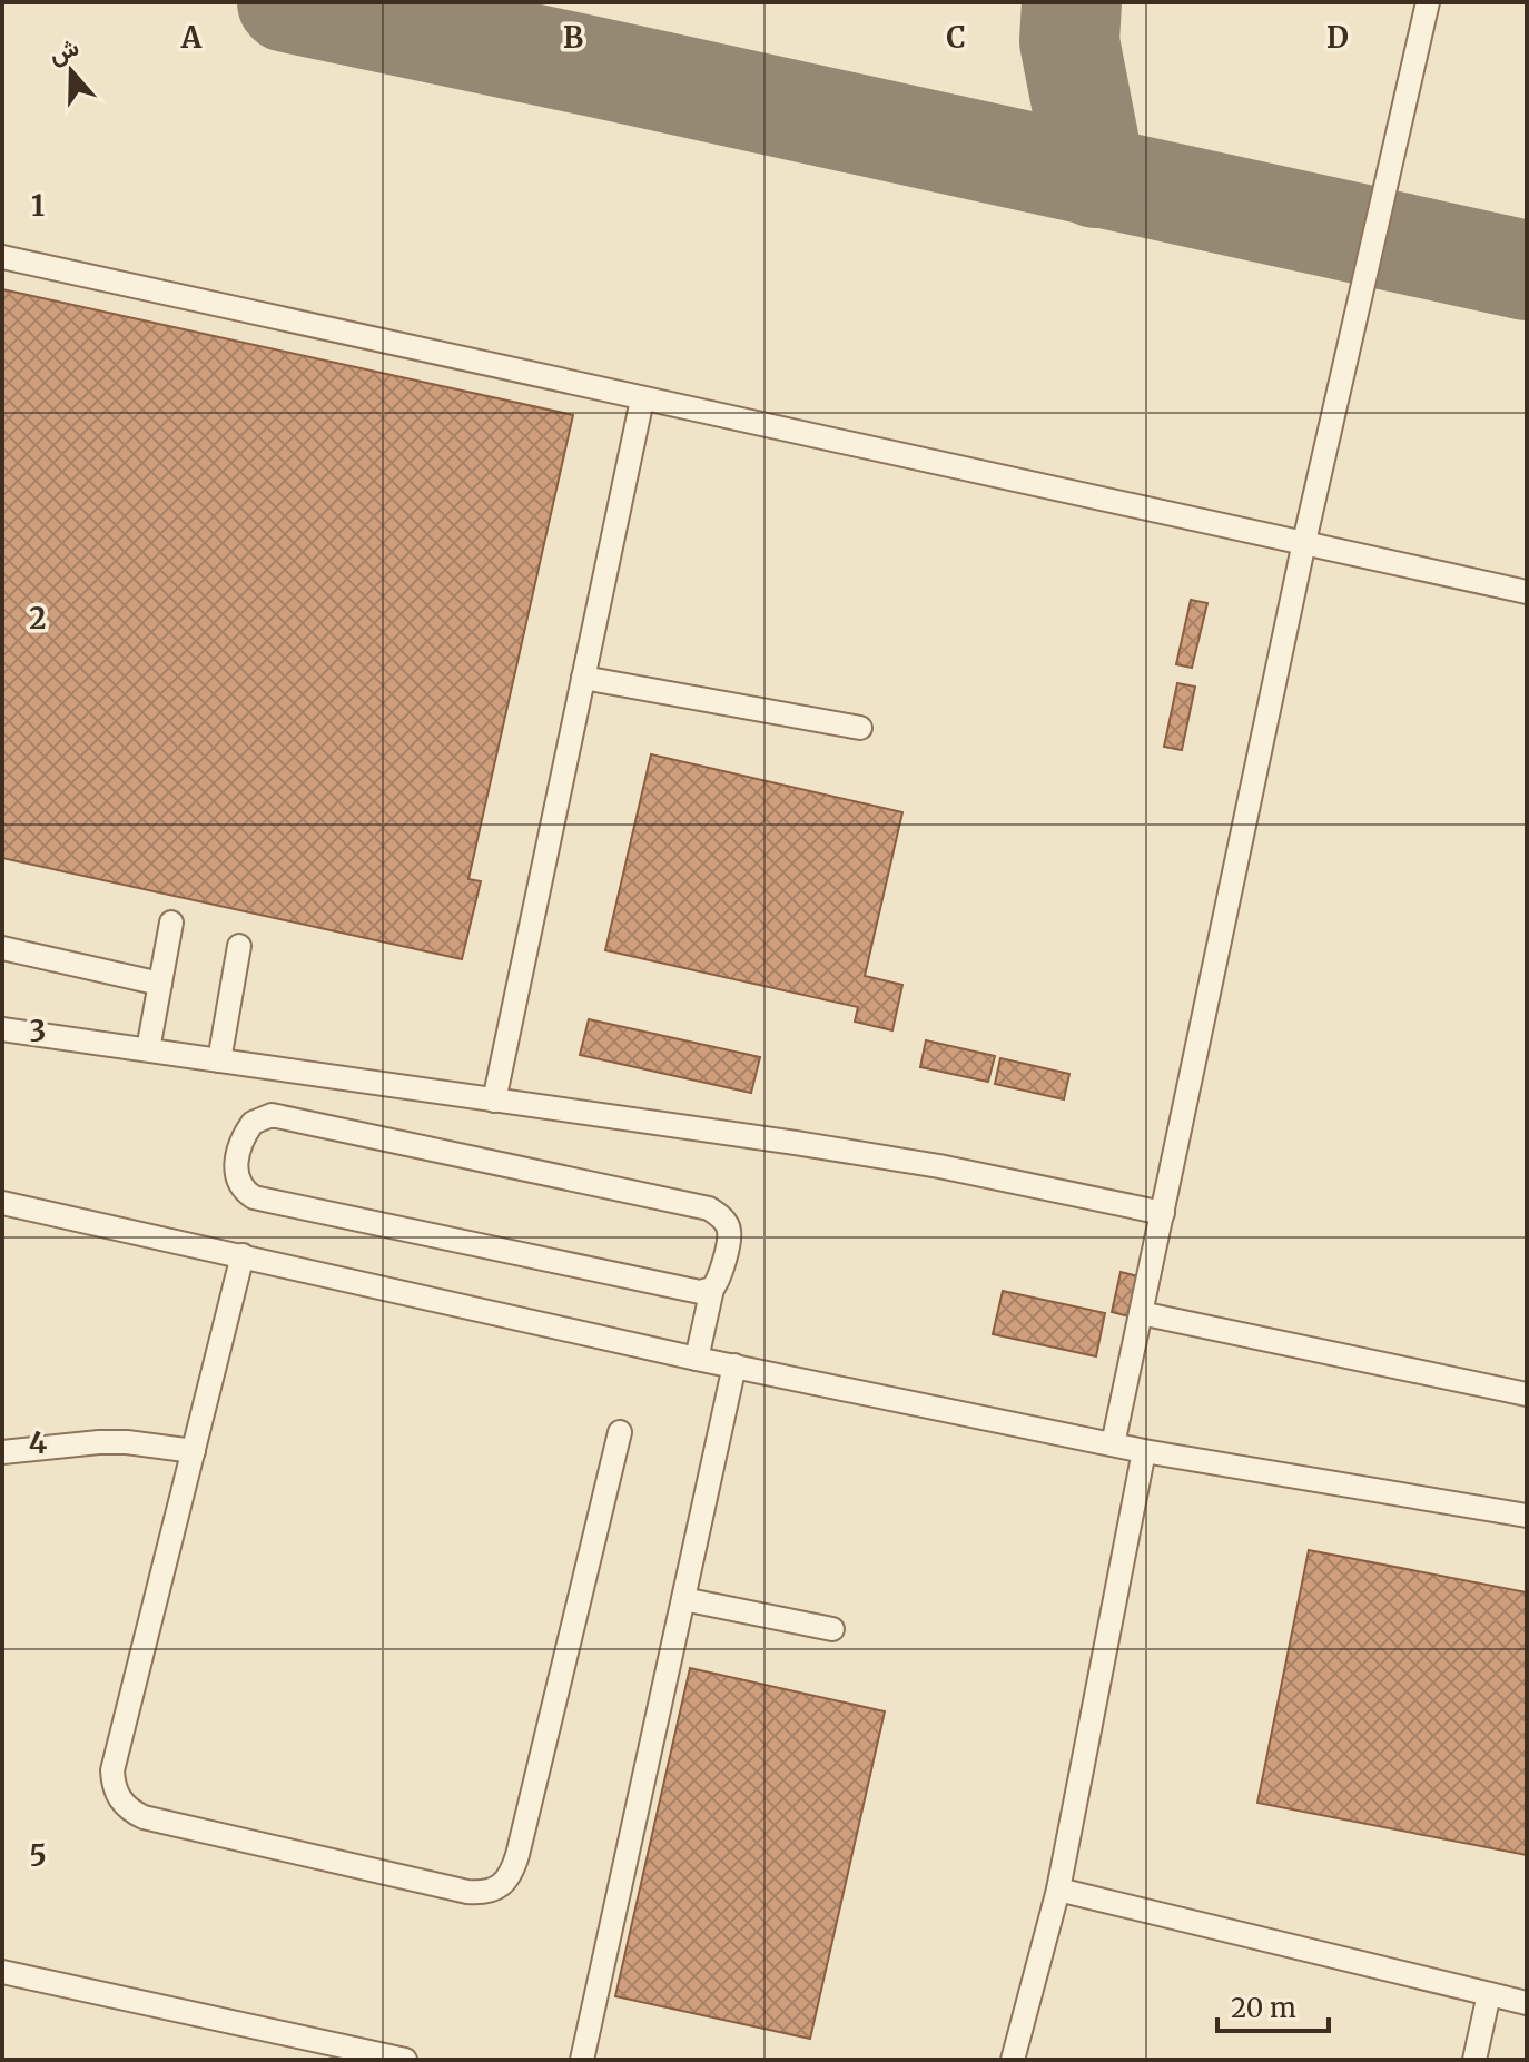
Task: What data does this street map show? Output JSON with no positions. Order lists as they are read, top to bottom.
{
  "scale_bar": "20 m",
  "north": "top",
  "grid": {
    "columns": [
      "A",
      "B",
      "C",
      "D"
    ],
    "rows": [
      "1",
      "2",
      "3",
      "4",
      "5"
    ]
  }
}
